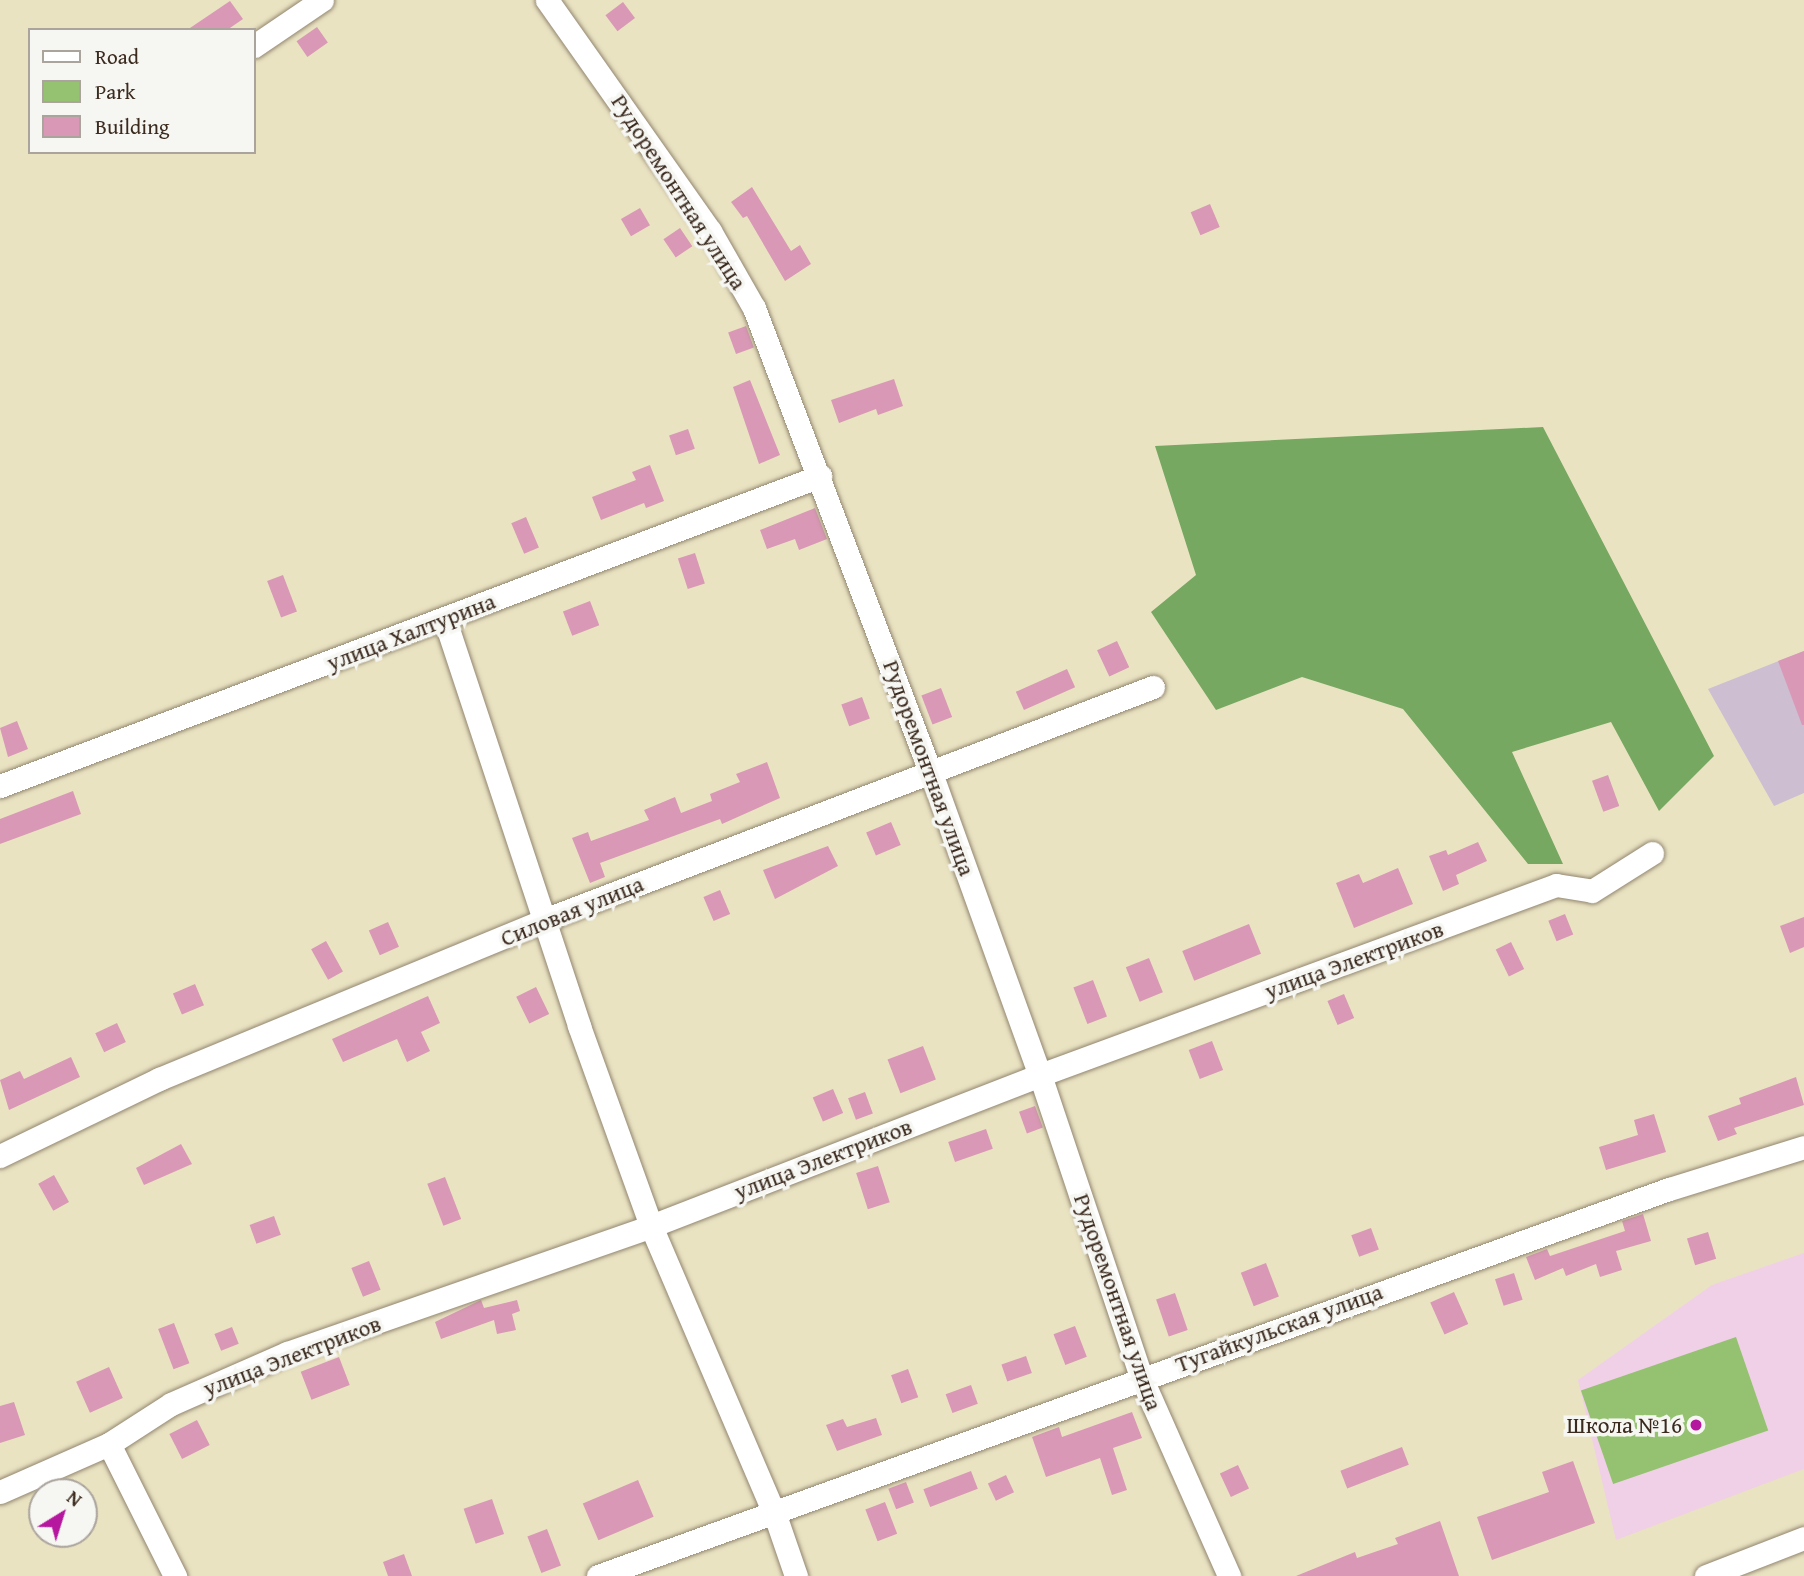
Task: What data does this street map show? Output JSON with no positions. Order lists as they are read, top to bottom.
{
  "streets": {
    "street": [
      "Рудоремонтная улица",
      "улица Халтурина",
      "Силовая улица",
      "улица Электриков",
      "Тугайкульская улица"
    ]
  },
  "crossings": [
    ["Рудоремонтная улица", "улица Халтурина"],
    ["Рудоремонтная улица", "Силовая улица"],
    ["Рудоремонтная улица", "улица Электриков"],
    ["Рудоремонтная улица", "Тугайкульская улица"]
  ],
  "places": ["Школа №16"],
  "legend": ["Road", "Park", "Building"],
  "north": "top right"
}
